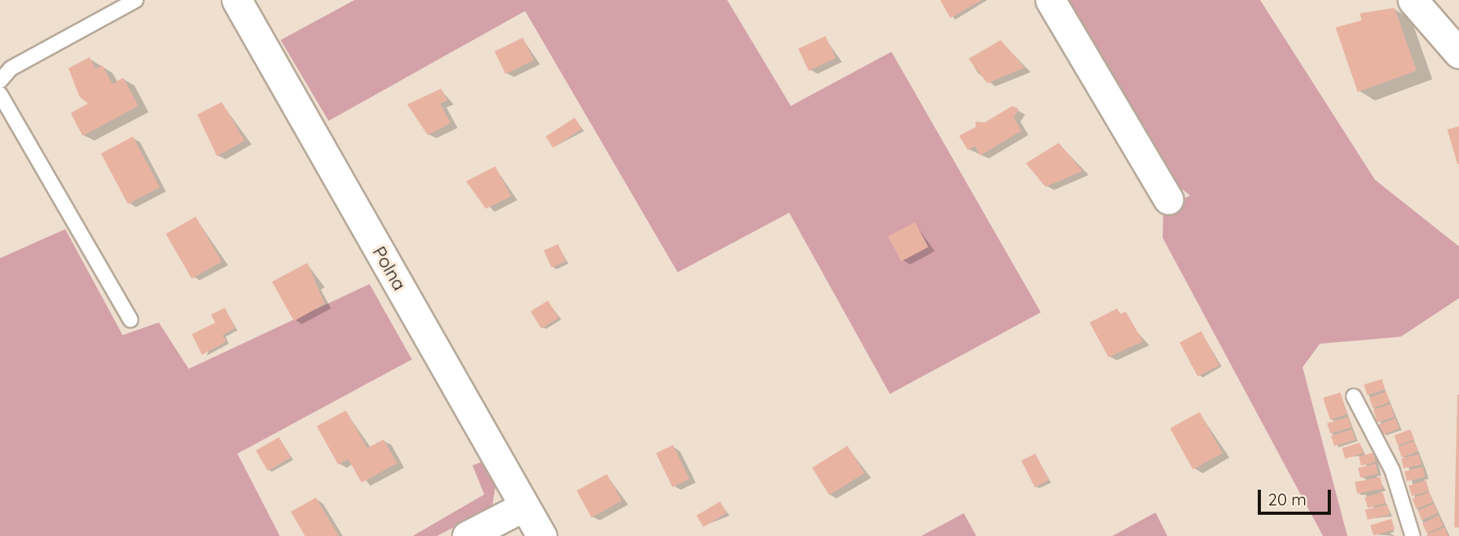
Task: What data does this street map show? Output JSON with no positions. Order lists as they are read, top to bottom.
{
  "streets": {
    "street": ["Polna"]
  },
  "scale_bar": "20 m"
}
